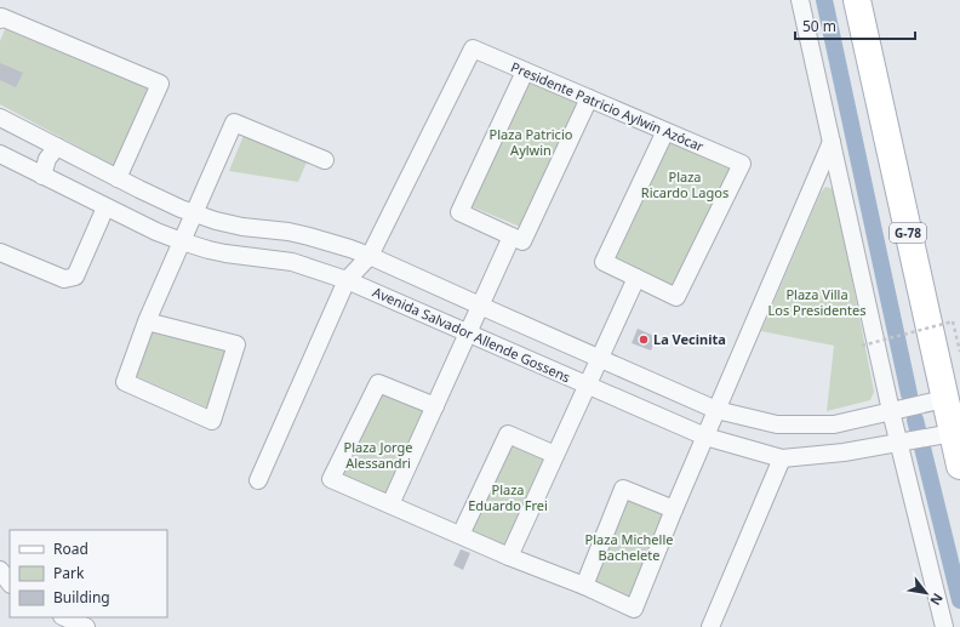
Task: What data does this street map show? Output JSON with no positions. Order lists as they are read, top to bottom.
{
  "streets": {
    "main road": ["G-78"],
    "street": ["Presidente Patricio Aylwin Azócar", "Avenida Salvador Allende Gossens"]
  },
  "crossings": [
    ["G-78", "Avenida Salvador Allende Gossens"]
  ],
  "parks": [
    "Plaza Patricio Aylwin",
    "Plaza Ricardo Lagos",
    "Plaza Villa Los Presidentes",
    "Plaza Jorge Alessandri",
    "Plaza Eduardo Frei",
    "Plaza Michelle Bachelete"
  ],
  "places": ["La Vecinita"],
  "legend": ["Road", "Park", "Building"],
  "scale_bar": "50 m",
  "north": "bottom right"
}
